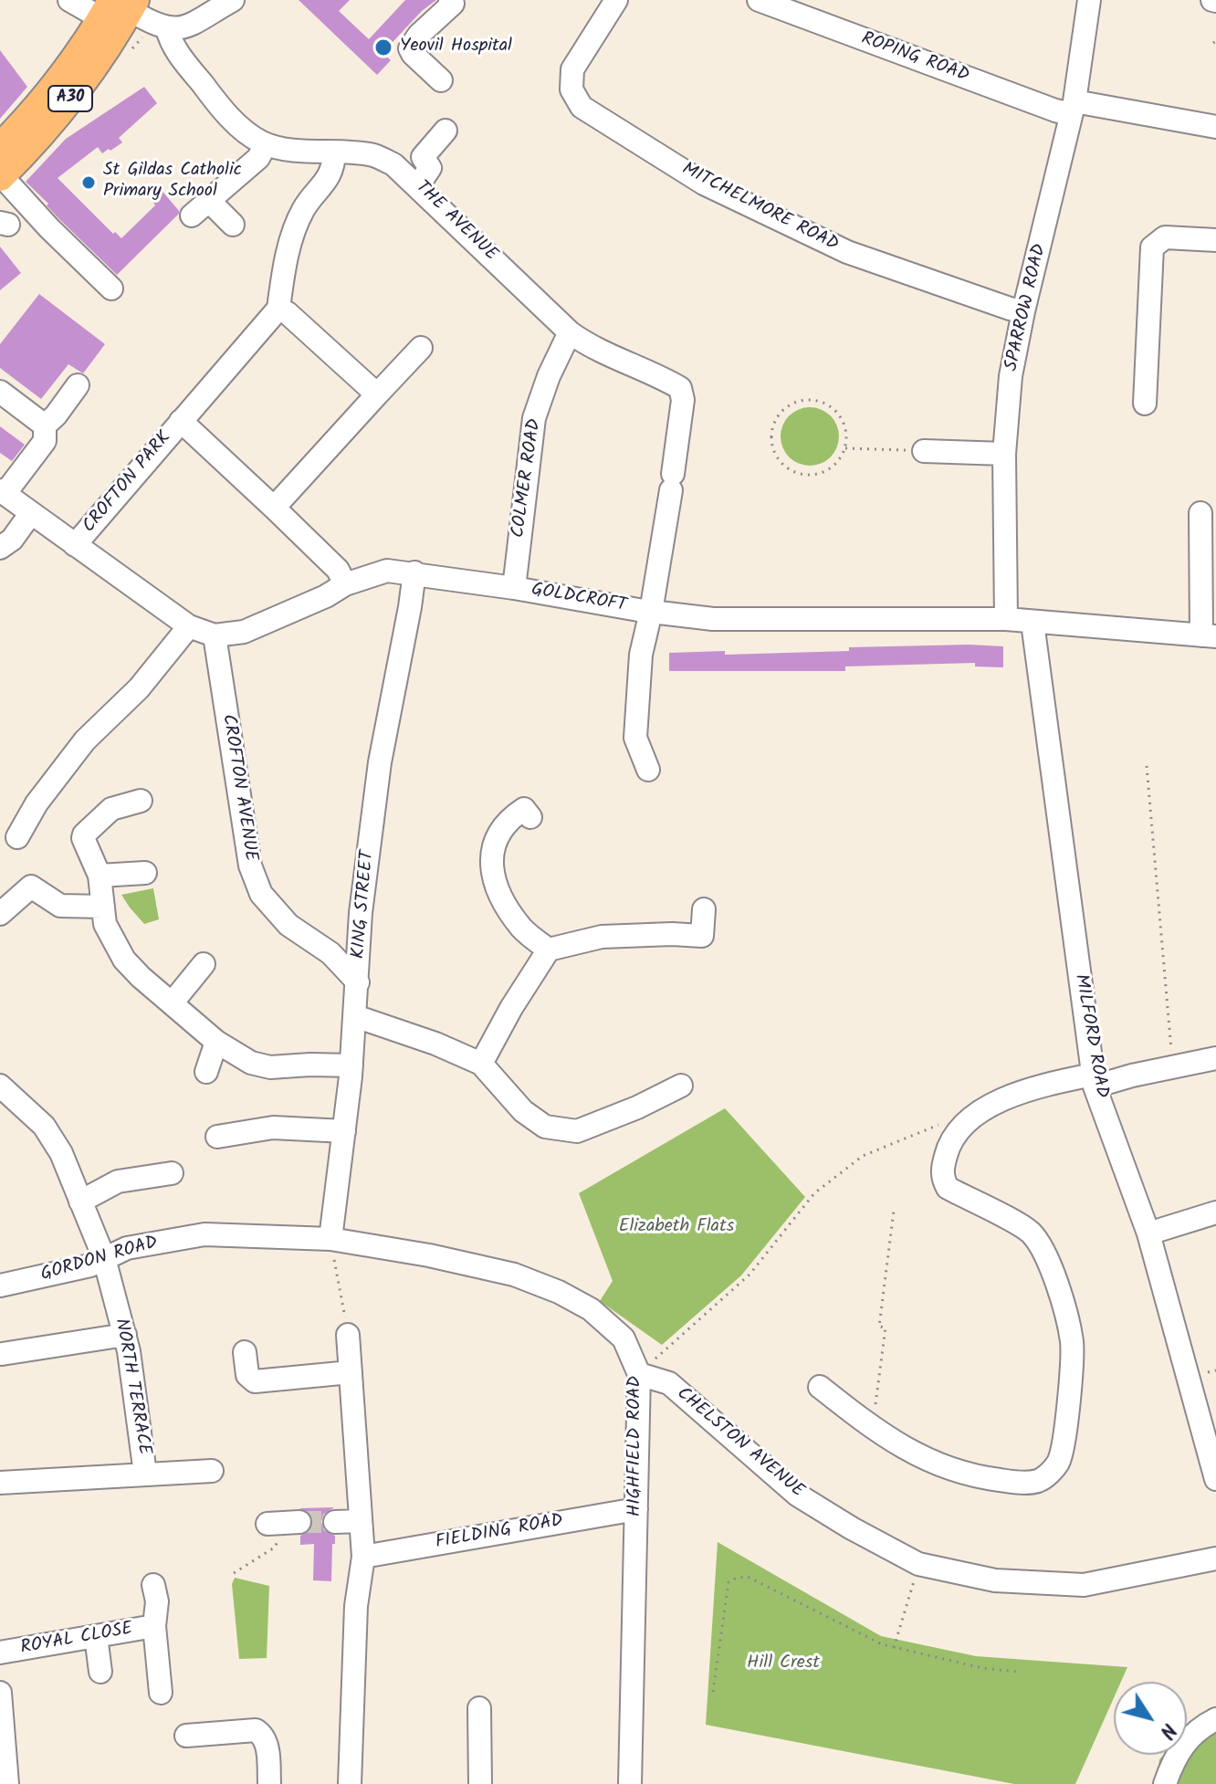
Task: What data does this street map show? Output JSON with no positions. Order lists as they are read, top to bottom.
{
  "streets": {
    "main road": ["A30"],
    "street": [
      "ROPING ROAD",
      "MITCHELMORE ROAD",
      "THE AVENUE",
      "SPARROW ROAD",
      "COLMER ROAD",
      "CROFTON PARK",
      "GOLDCROFT",
      "CROFTON AVENUE",
      "KING STREET",
      "MILFORD ROAD",
      "GORDON ROAD",
      "NORTH TERRACE",
      "CHELSTON AVENUE",
      "HIGHFIELD ROAD",
      "FIELDING ROAD",
      "ROYAL CLOSE"
    ]
  },
  "crossings": [
    ["ROPING ROAD", "SPARROW ROAD"],
    ["MITCHELMORE ROAD", "SPARROW ROAD"],
    ["THE AVENUE", "COLMER ROAD"],
    ["THE AVENUE", "GOLDCROFT"],
    ["SPARROW ROAD", "GOLDCROFT"],
    ["COLMER ROAD", "GOLDCROFT"],
    ["CROFTON PARK", "GOLDCROFT"],
    ["GOLDCROFT", "CROFTON AVENUE"],
    ["GOLDCROFT", "KING STREET"],
    ["GOLDCROFT", "MILFORD ROAD"],
    ["CROFTON AVENUE", "KING STREET"],
    ["KING STREET", "GORDON ROAD"],
    ["KING STREET", "HIGHFIELD ROAD"],
    ["GORDON ROAD", "NORTH TERRACE"],
    ["GORDON ROAD", "HIGHFIELD ROAD"],
    ["CHELSTON AVENUE", "HIGHFIELD ROAD"],
    ["HIGHFIELD ROAD", "FIELDING ROAD"]
  ],
  "parks": ["Elizabeth Flats", "Hill Crest"],
  "places": ["Yeovil Hospital", "St Gildas Catholic Primary School"],
  "north": "bottom right"
}
